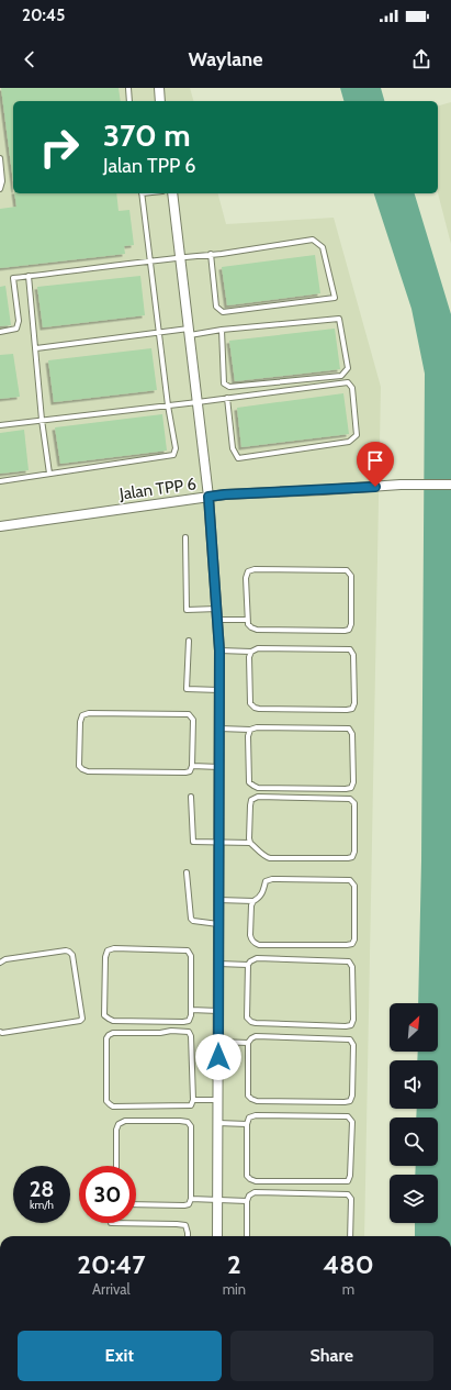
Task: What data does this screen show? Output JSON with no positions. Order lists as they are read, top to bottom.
{
  "streets": {
    "street": ["Jalan TPP 6"]
  },
  "north": "top right",
  "page": {
    "status": "20:45",
    "header": "Waylane",
    "turn": ["370 m", "Jalan TPP 6"],
    "speed": "28 km/h",
    "limit": "30",
    "eta": [
      "20:47",
      "Arrival",
      "2",
      "min",
      "480",
      "m"
    ],
    "buttons": ["Exit", "Share"]
  }
}
